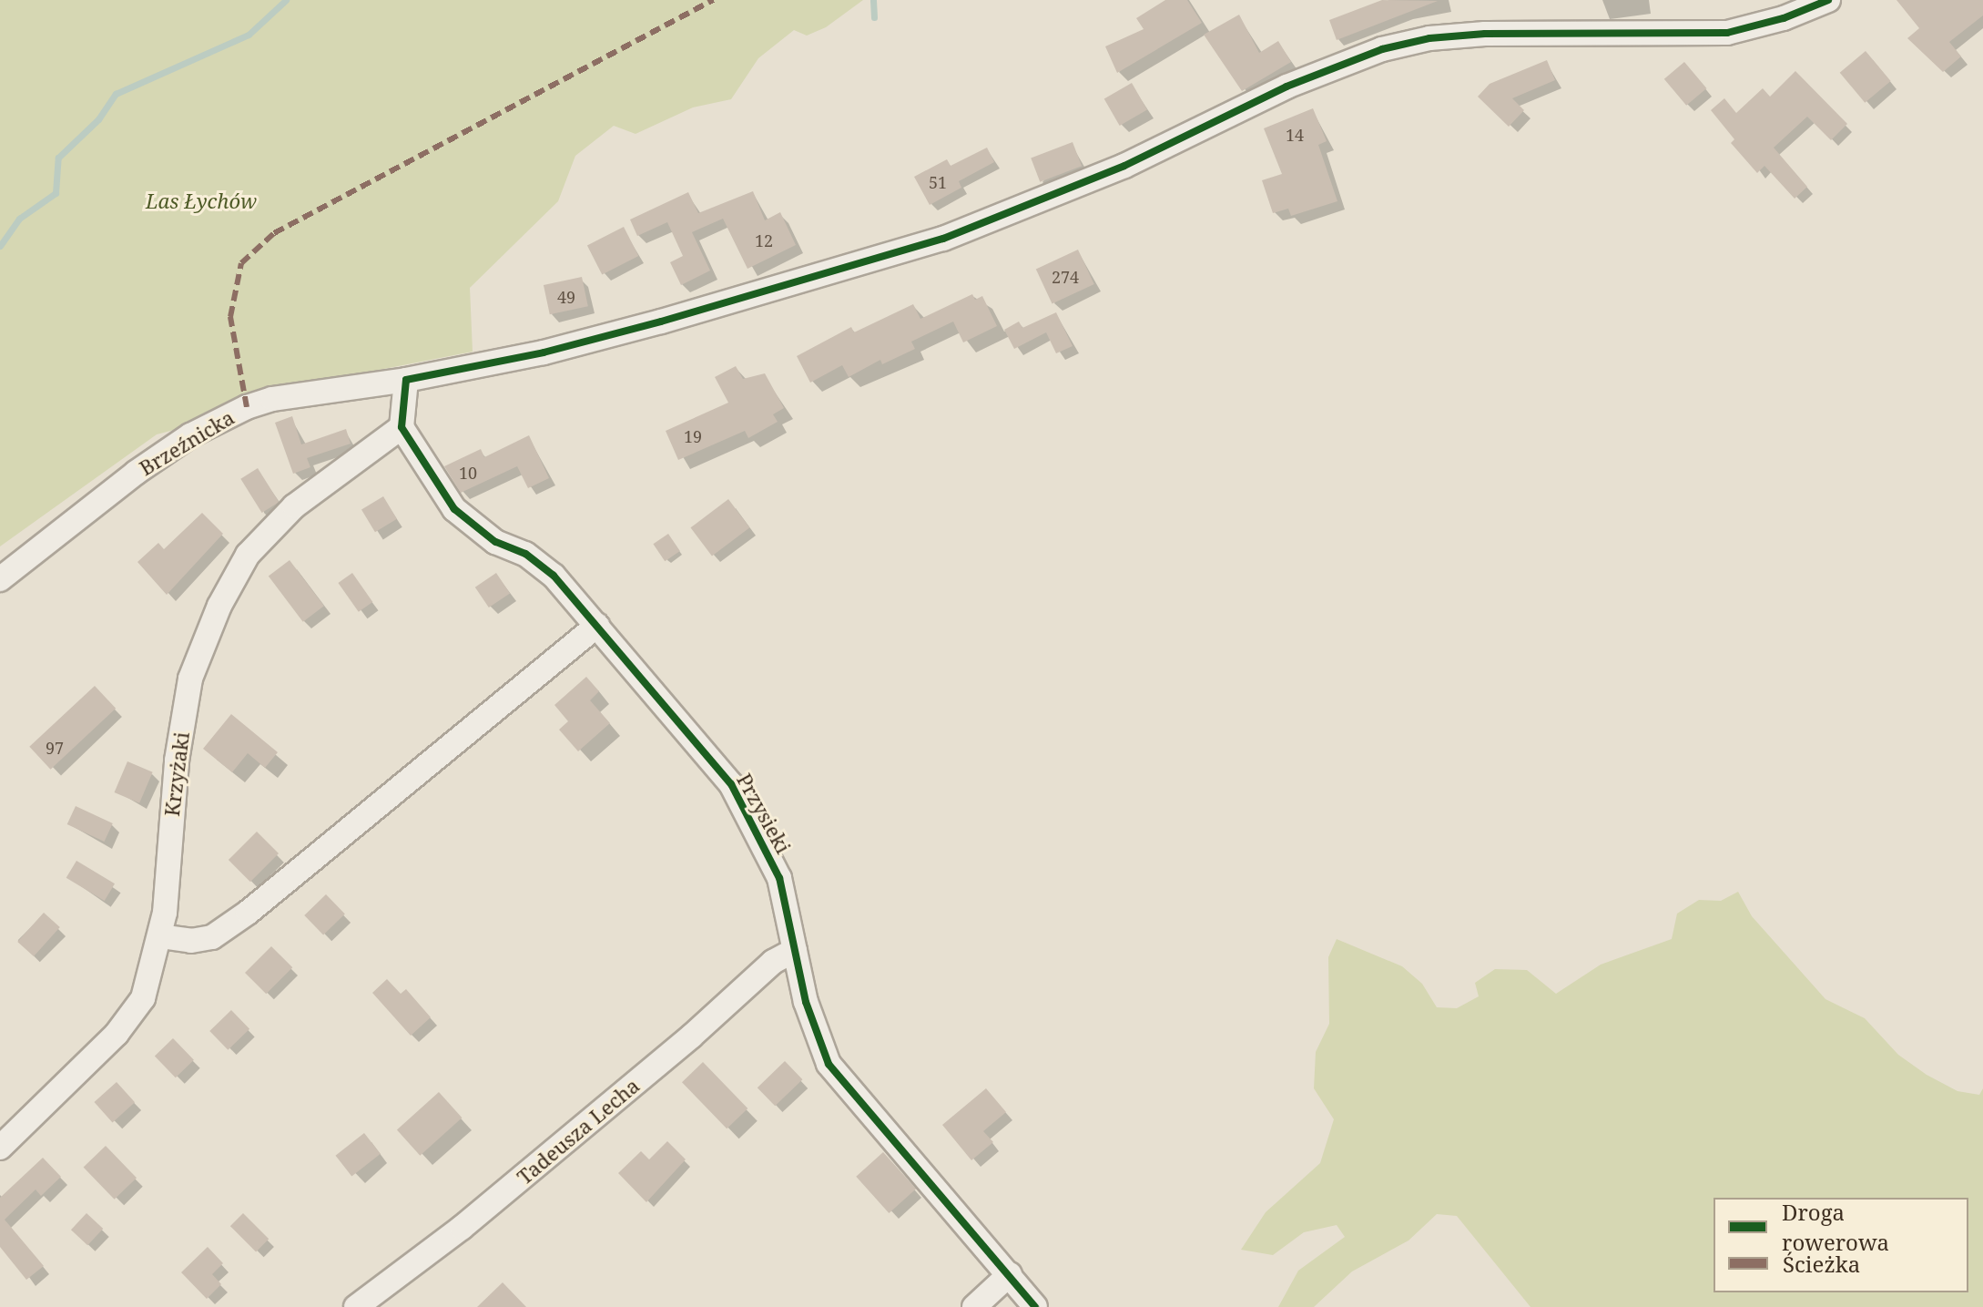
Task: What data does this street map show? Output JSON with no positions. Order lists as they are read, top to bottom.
{
  "streets": {
    "street": [
      "Brzeźnicka",
      "Krzyżaki",
      "Przysieki",
      "Tadeusza Lecha"
    ]
  },
  "crossings": [
    ["Krzyżaki", "Przysieki"],
    ["Przysieki", "Tadeusza Lecha"]
  ],
  "parks": ["Las Łychów"],
  "house_numbers": [
    "14",
    "51",
    "12",
    "274",
    "49",
    "19",
    "10",
    "97"
  ],
  "legend": ["Droga rowerowa", "Ścieżka"]
}
